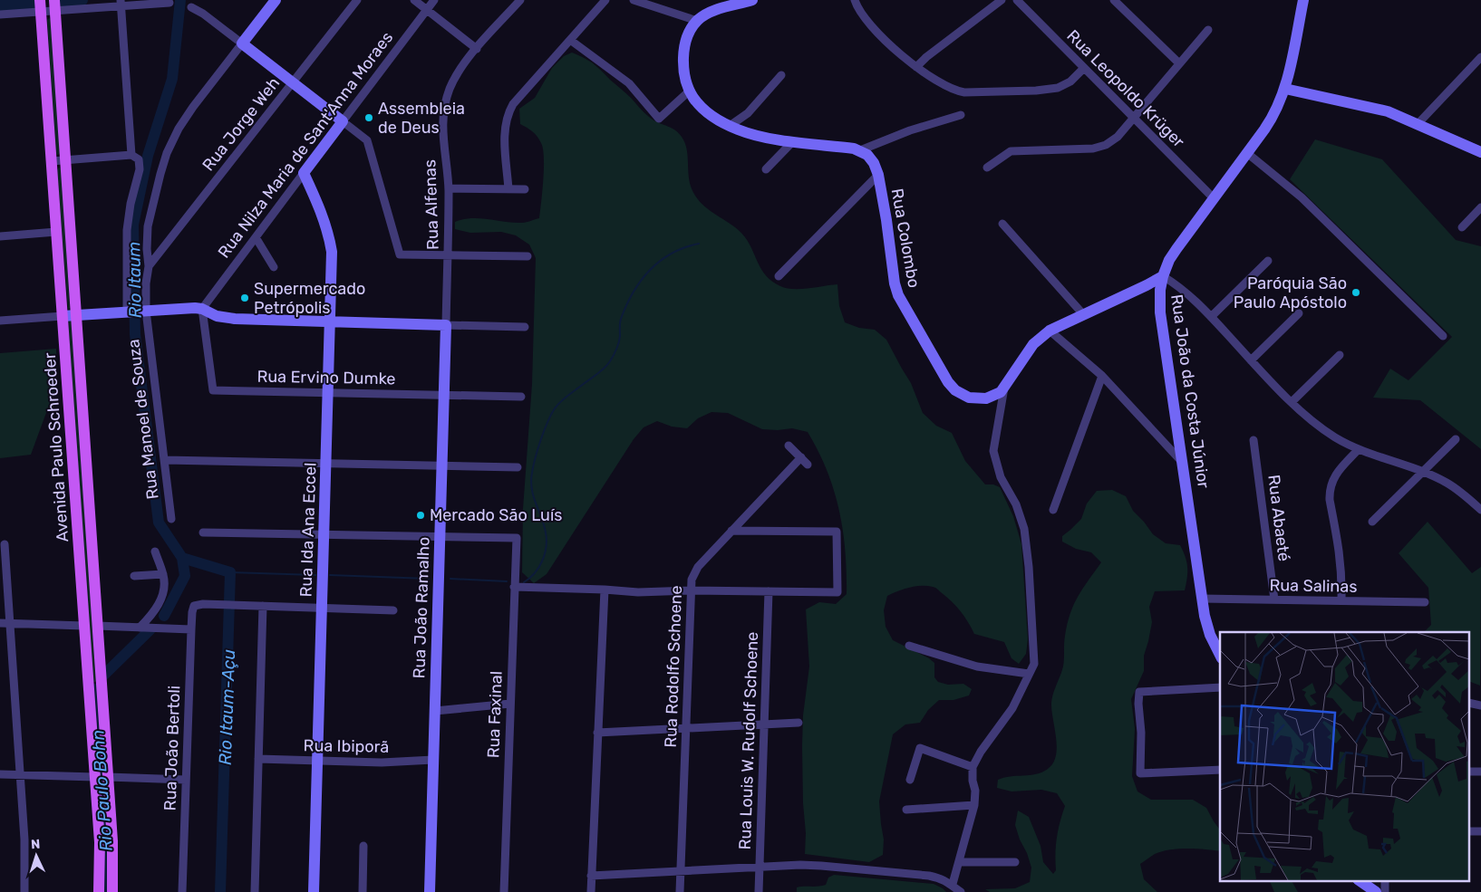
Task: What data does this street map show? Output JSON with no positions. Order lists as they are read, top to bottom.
{
  "streets": {
    "main road": ["Avenida Paulo Schroeder"],
    "street": [
      "Rua Leopoldo Krüger",
      "Rua Jorge Weh",
      "Rua Nilza Maria de Sant'Anna Moraes",
      "Rua Alfenas",
      "Rua Colombo",
      "Rua Ervino Dumke",
      "Rua João da Costa Júnior",
      "Rua Manoel de Souza",
      "Rua Abaeté",
      "Rua Ida Ana Eccel",
      "Rua Salinas",
      "Rua João Ramalho",
      "Rua Rodolfo Schoene",
      "Rua Faxinal",
      "Rua Louis W. Rudolf Schoene",
      "Rua Ibiporã",
      "Rua João Bertoli"
    ]
  },
  "crossings": [
    ["Rua Leopoldo Krüger", "Rua João da Costa Júnior"],
    ["Rua Jorge Weh", "Rua Manoel de Souza"],
    ["Rua Nilza Maria de Sant'Anna Moraes", "Rua Ervino Dumke"],
    ["Rua Nilza Maria de Sant'Anna Moraes", "Rua Ida Ana Eccel"],
    ["Rua Alfenas", "Rua João Ramalho"],
    ["Rua Colombo", "Rua João da Costa Júnior"],
    ["Rua Ervino Dumke", "Rua Ida Ana Eccel"],
    ["Rua Ervino Dumke", "Rua João Ramalho"],
    ["Rua João da Costa Júnior", "Rua Salinas"],
    ["Rua Abaeté", "Rua Salinas"],
    ["Rua Ida Ana Eccel", "Rua Ibiporã"],
    ["Rua João Ramalho", "Rua Faxinal"],
    ["Rua João Ramalho", "Rua Ibiporã"]
  ],
  "water": ["Rio Itaum", "Rio Itaum-Açu", "Rio Paulo Bohn"],
  "places": [
    "Assembleia de Deus",
    "Paróquia São Paulo Apóstolo",
    "Supermercado Petrópolis",
    "Mercado São Luís"
  ],
  "north": "top"
}
